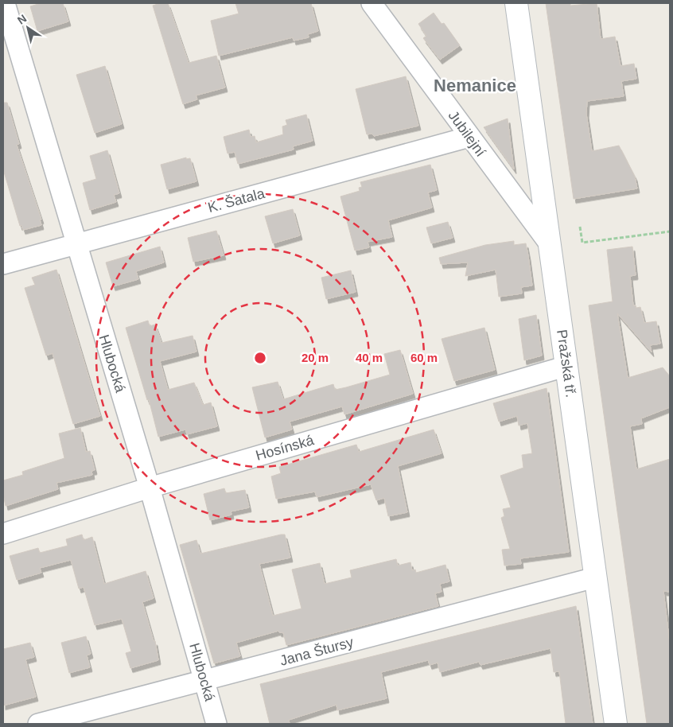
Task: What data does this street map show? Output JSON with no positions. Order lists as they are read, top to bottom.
{
  "streets": {
    "main road": ["Pražská tř."],
    "street": [
      "Jubilejní",
      "K. Šatala",
      "Hlubocká",
      "Hosínská",
      "Jana Štursy"
    ]
  },
  "crossings": [
    ["Jubilejní", "K. Šatala"],
    ["Jubilejní", "Pražská tř."],
    ["K. Šatala", "Hlubocká"],
    ["Hlubocká", "Hosínská"],
    ["Hlubocká", "Jana Štursy"],
    ["Pražská tř.", "Hosínská"],
    ["Pražská tř.", "Jana Štursy"]
  ],
  "districts": ["Nemanice"],
  "north": "top left",
  "rings": ["20 m", "40 m", "60 m"]
}
